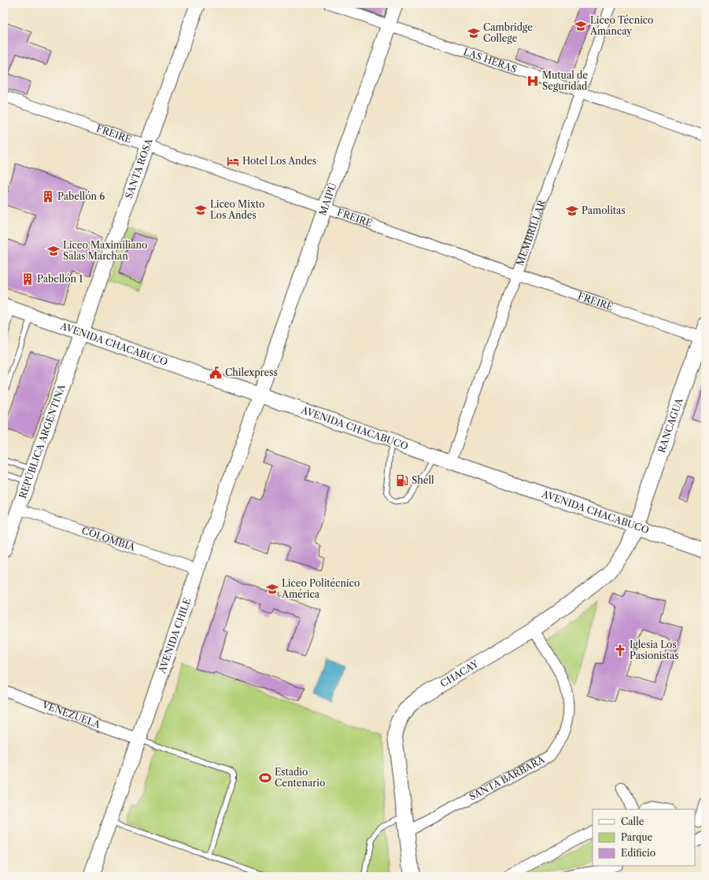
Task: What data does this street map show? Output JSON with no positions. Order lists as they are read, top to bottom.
{
  "streets": {
    "main road": [
      "SANTA ROSA",
      "MAIPÚ",
      "AVENIDA CHACABUCO",
      "RANCAGUA",
      "REPÚBLICA ARGENTINA",
      "AVENIDA CHILE",
      "CHACAY"
    ],
    "street": [
      "LAS HERAS",
      "FREIRE",
      "MEMBRILLAR",
      "COLOMBIA",
      "VENEZUELA",
      "SANTA BÁRBARA"
    ]
  },
  "crossings": [
    ["LAS HERAS", "MAIPÚ"],
    ["LAS HERAS", "MEMBRILLAR"],
    ["FREIRE", "SANTA ROSA"],
    ["FREIRE", "MAIPÚ"],
    ["FREIRE", "MEMBRILLAR"],
    ["FREIRE", "RANCAGUA"],
    ["SANTA ROSA", "AVENIDA CHACABUCO"],
    ["SANTA ROSA", "REPÚBLICA ARGENTINA"],
    ["MAIPÚ", "AVENIDA CHACABUCO"],
    ["MAIPÚ", "AVENIDA CHILE"],
    ["MEMBRILLAR", "AVENIDA CHACABUCO"],
    ["AVENIDA CHACABUCO", "RANCAGUA"],
    ["AVENIDA CHACABUCO", "REPÚBLICA ARGENTINA"],
    ["AVENIDA CHACABUCO", "AVENIDA CHILE"],
    ["AVENIDA CHACABUCO", "CHACAY"],
    ["RANCAGUA", "CHACAY"],
    ["REPÚBLICA ARGENTINA", "COLOMBIA"],
    ["COLOMBIA", "AVENIDA CHILE"],
    ["AVENIDA CHILE", "VENEZUELA"],
    ["CHACAY", "SANTA BÁRBARA"]
  ],
  "places": {
    "school or university": [
      "Liceo Técnico Amancay",
      "Cambridge College",
      "Liceo Mixto Los Andes",
      "Pamolitas",
      "Liceo Maximiliano Salas Marchan",
      "Liceo Politécnico América"
    ],
    "hospital": ["Mutual de Seguridad"],
    "hotel": ["Hotel Los Andes"],
    "building": ["Pabellón 6", "Pabellón 1"],
    "public building": ["Chilexpress"],
    "fuel station": ["Shell"],
    "church": ["Iglesia Los Pasionistas"],
    "sports": ["Estadio Centenario"]
  },
  "legend": ["Calle", "Parque", "Edificio"]
}
